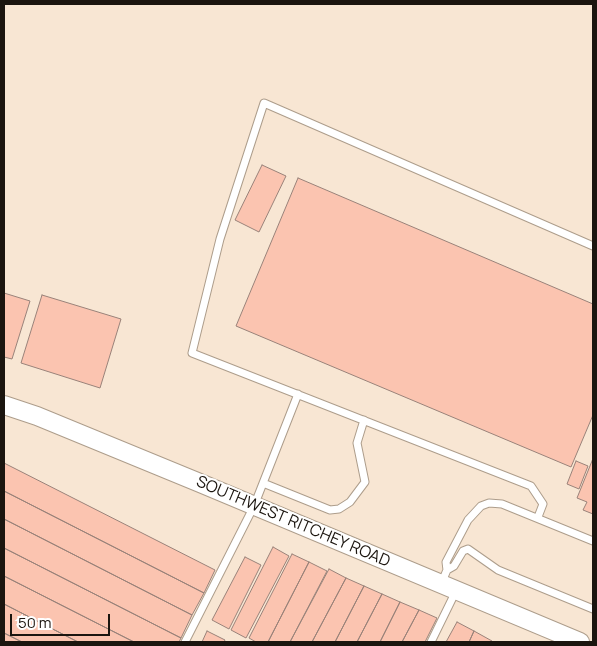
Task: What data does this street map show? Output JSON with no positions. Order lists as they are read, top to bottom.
{
  "streets": {
    "street": ["SOUTHWEST RITCHEY ROAD"]
  },
  "scale_bar": "50 m"
}
